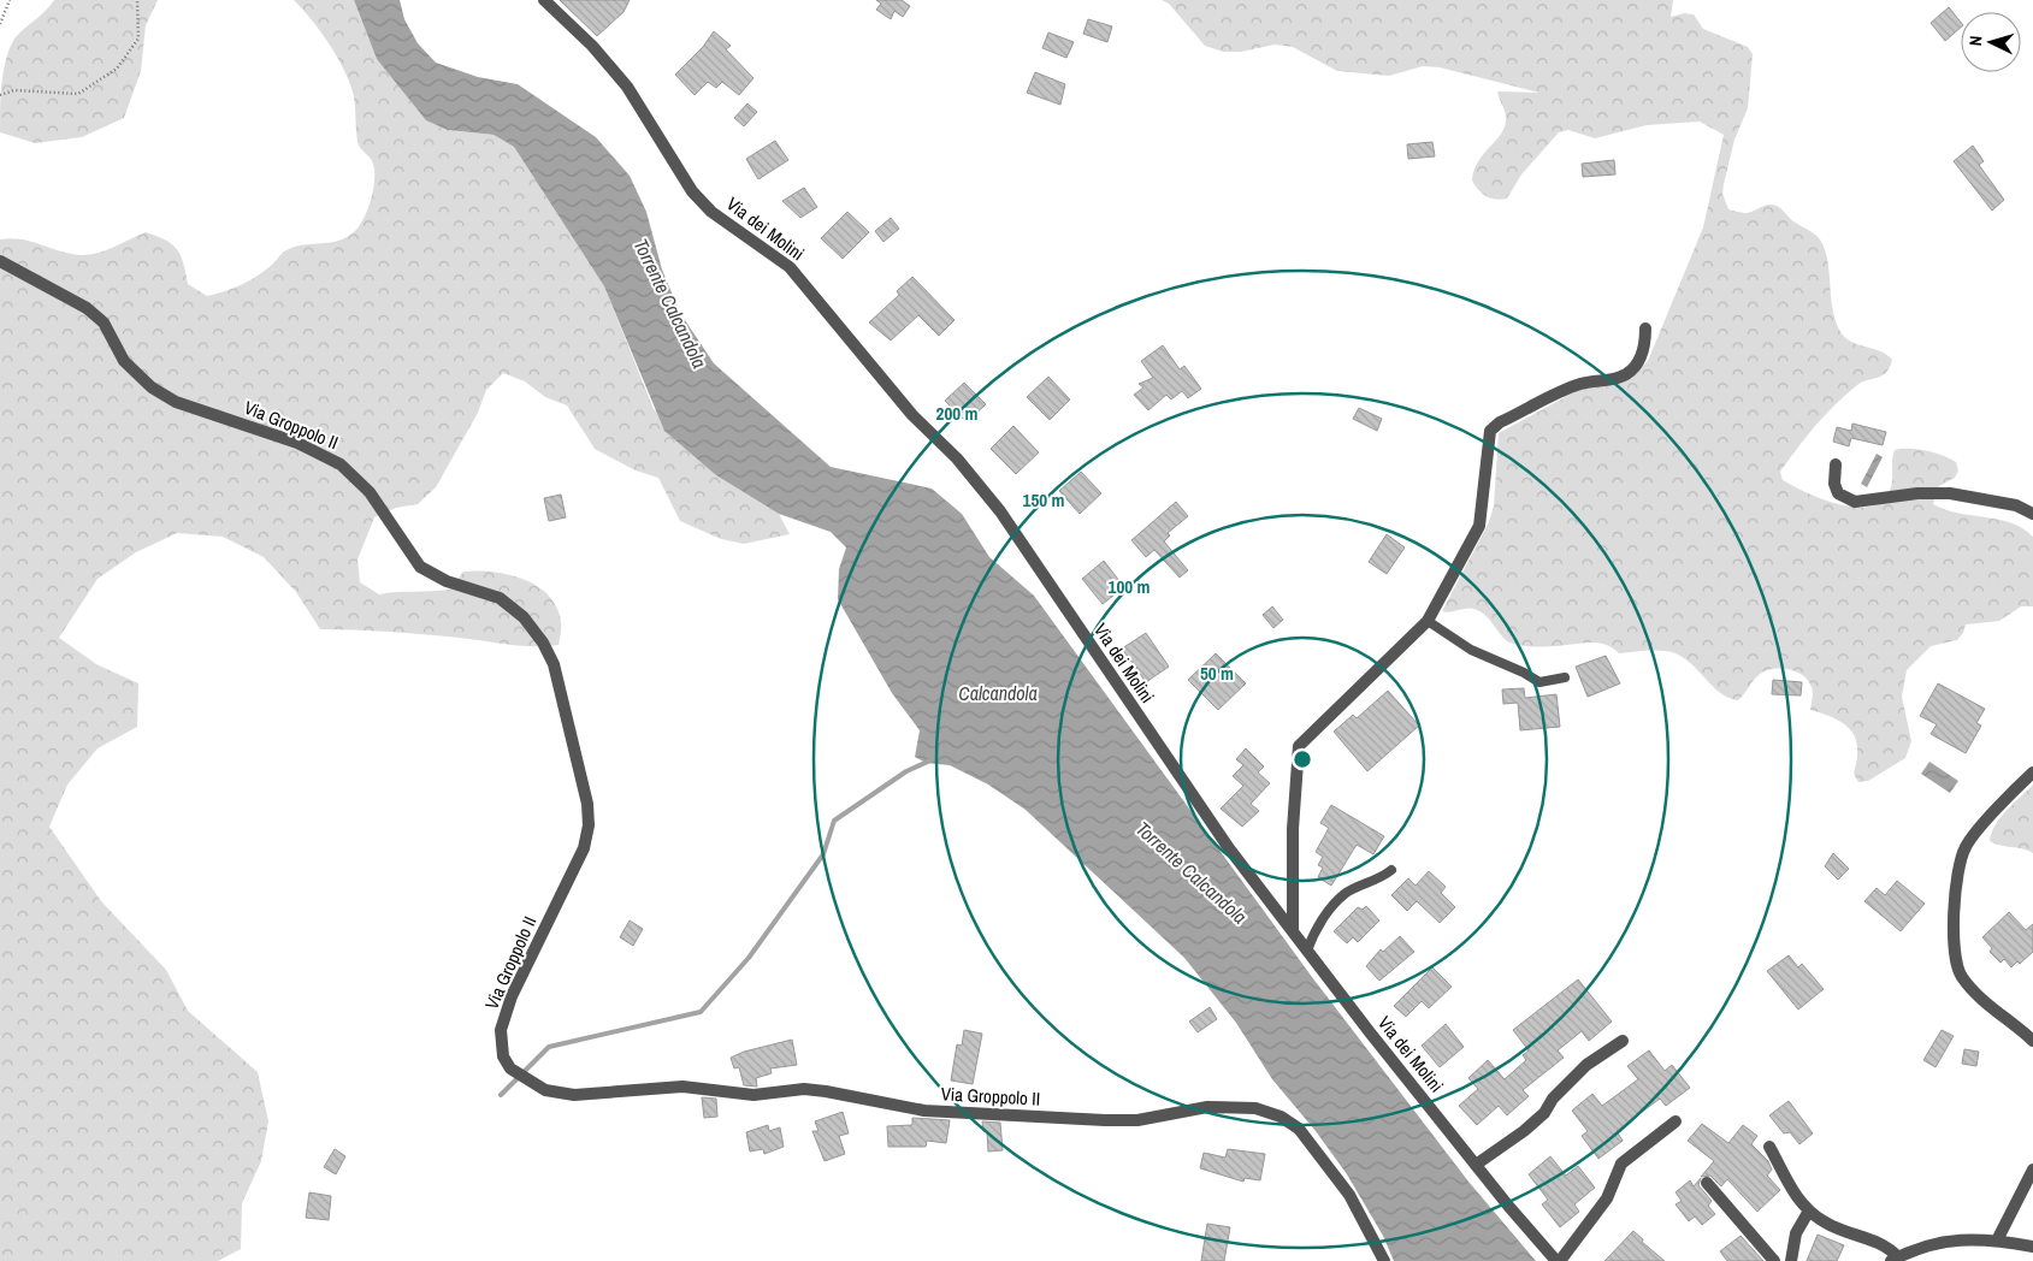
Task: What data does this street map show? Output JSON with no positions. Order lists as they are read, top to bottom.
{
  "streets": {
    "street": ["Via dei Molini", "Via Groppolo II"]
  },
  "water": ["Torrente Calcandola", "Calcandola"],
  "north": "left",
  "rings": [
    "200 m",
    "150 m",
    "100 m",
    "50 m"
  ]
}
